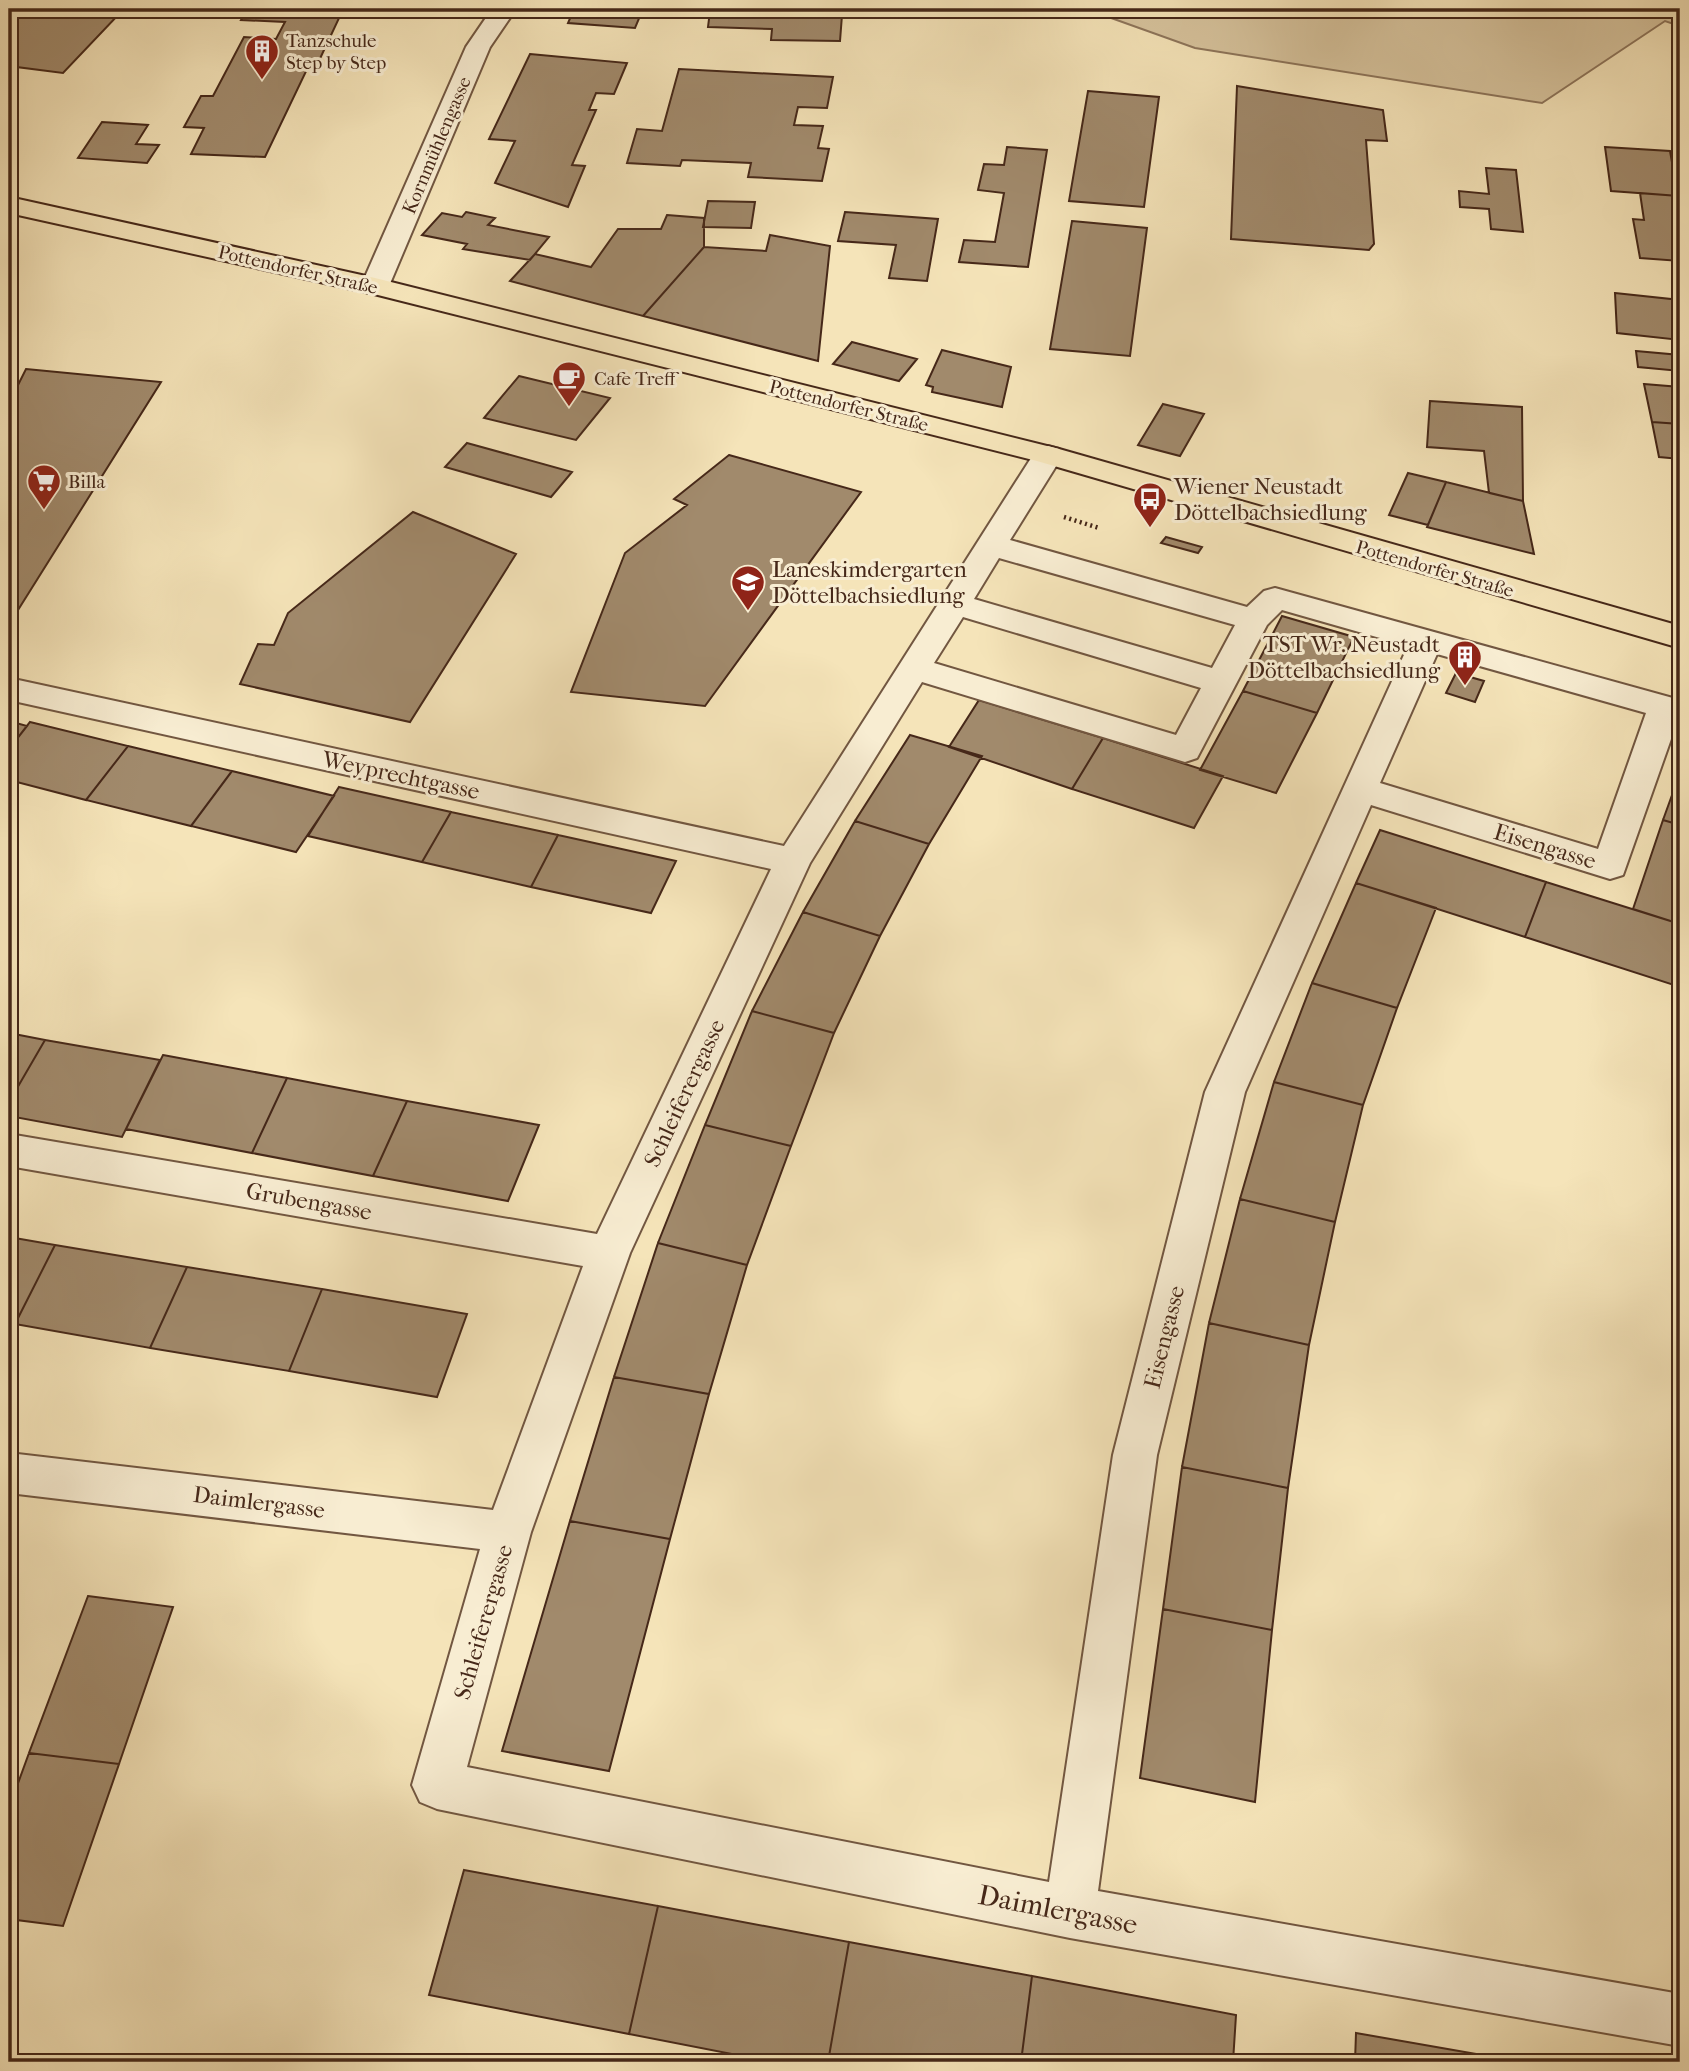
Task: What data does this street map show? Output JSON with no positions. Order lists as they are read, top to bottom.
{
  "streets": {
    "main road": ["Pottendorfer Straße"],
    "street": [
      "Kornmühlengasse",
      "Weyprechtgasse",
      "Eisengasse",
      "Schleiferergasse",
      "Grubengasse",
      "Daimlergasse"
    ]
  },
  "crossings": [
    ["Kornmühlengasse", "Pottendorfer Straße"],
    ["Pottendorfer Straße", "Schleiferergasse"],
    ["Weyprechtgasse", "Schleiferergasse"],
    ["Eisengasse", "Daimlergasse"],
    ["Schleiferergasse", "Grubengasse"],
    ["Schleiferergasse", "Daimlergasse"]
  ],
  "places": {
    "building": ["Tanzschule Step by Step", "TST Wr. Neustadt Döttelbachsiedlung"],
    "cafe": ["Cafe Treff"],
    "supermarket": ["Billa"],
    "bus stop": ["Wiener Neustadt Döttelbachsiedlung"],
    "school or university": ["Laneskimdergarten Döttelbachsiedlung"]
  }
}
